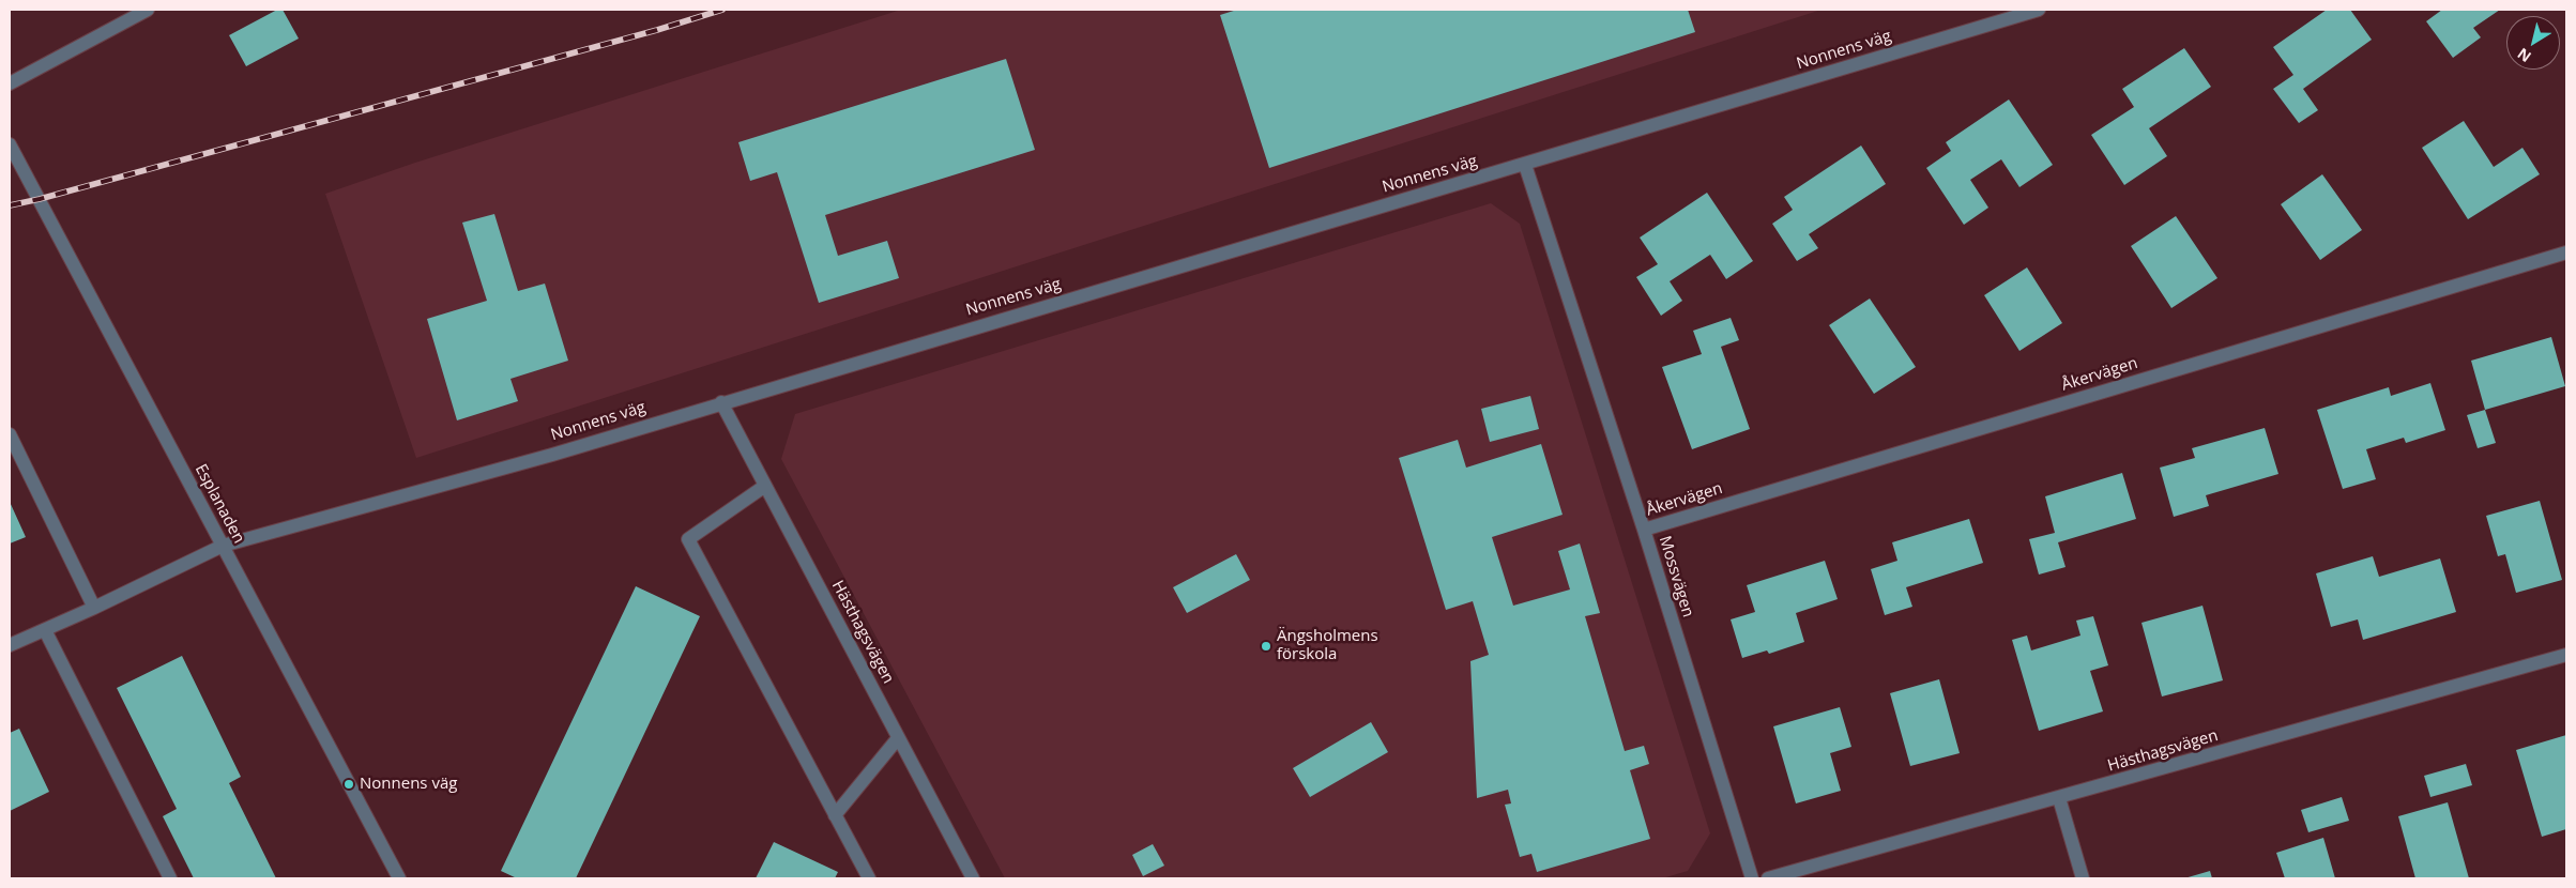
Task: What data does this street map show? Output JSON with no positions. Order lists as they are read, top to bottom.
{
  "streets": {
    "street": [
      "Nonnens väg",
      "Åkervägen",
      "Esplanaden",
      "Mossvägen",
      "Hästhagsvägen"
    ]
  },
  "crossings": [
    ["Nonnens väg", "Esplanaden"],
    ["Nonnens väg", "Mossvägen"],
    ["Nonnens väg", "Hästhagsvägen"],
    ["Åkervägen", "Mossvägen"]
  ],
  "places": ["Ängsholmens förskola", "Nonnens väg"],
  "north": "bottom left"
}
